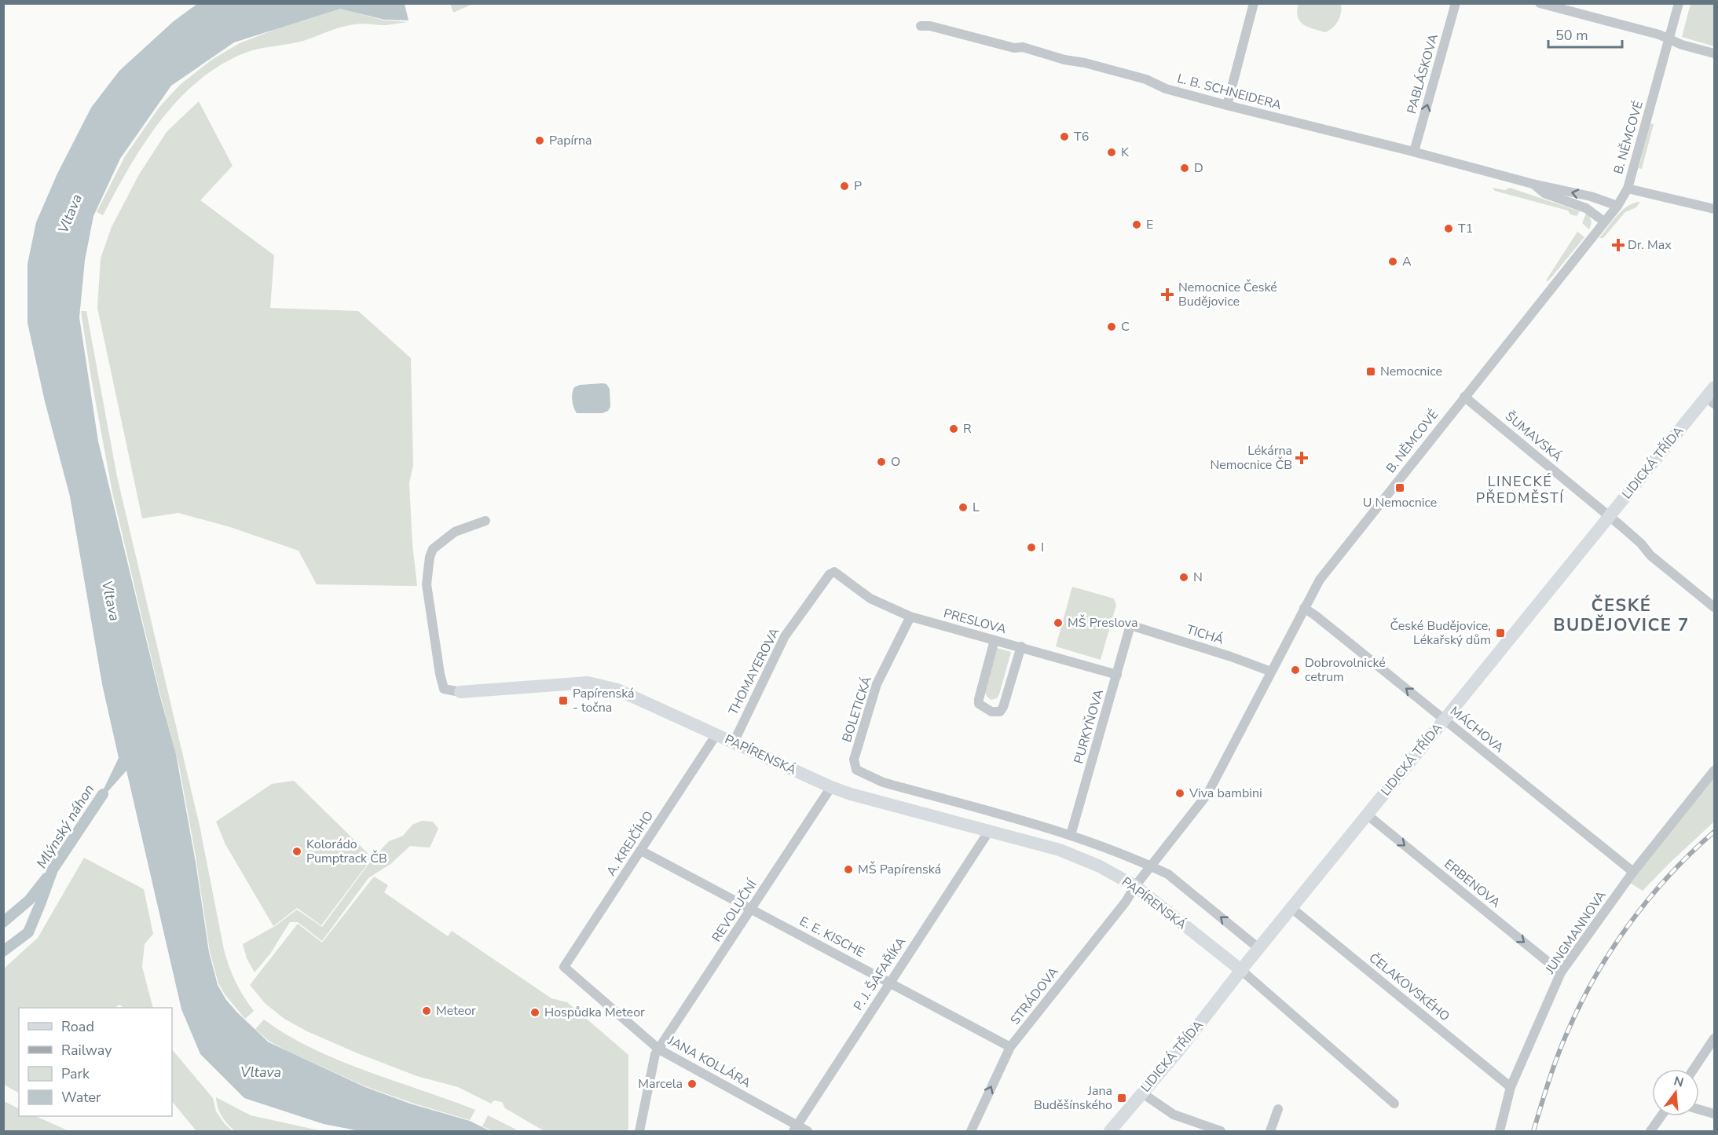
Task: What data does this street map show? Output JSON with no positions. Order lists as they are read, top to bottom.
{
  "streets": {
    "street": [
      "PABLÁSKOVA",
      "L. B. SCHNEIDERA",
      "B. NĚMCOVÉ",
      "ŠUMAVSKÁ",
      "LIDICKÁ TŘÍDA",
      "PRESLOVA",
      "TICHÁ",
      "THOMAYEROVA",
      "BOLETICKÁ",
      "PURKYŇOVA",
      "MÁCHOVA",
      "PAPÍRENSKÁ",
      "A. KREJČÍHO",
      "ERBENOVA",
      "REVOLUČNÍ",
      "JUNGMANNOVA",
      "E. E. KISCHE",
      "P. J. ŠAFAŘÍKA",
      "ČELAKOVSKÉHO",
      "STRÁDOVA",
      "JANA KOLLÁRA"
    ]
  },
  "crossings": [
    ["PABLÁSKOVA", "L. B. SCHNEIDERA"],
    ["L. B. SCHNEIDERA", "B. NĚMCOVÉ"],
    ["B. NĚMCOVÉ", "ŠUMAVSKÁ"],
    ["B. NĚMCOVÉ", "TICHÁ"],
    ["B. NĚMCOVÉ", "MÁCHOVA"],
    ["B. NĚMCOVÉ", "PAPÍRENSKÁ"],
    ["B. NĚMCOVÉ", "STRÁDOVA"],
    ["ŠUMAVSKÁ", "LIDICKÁ TŘÍDA"],
    ["LIDICKÁ TŘÍDA", "MÁCHOVA"],
    ["LIDICKÁ TŘÍDA", "PAPÍRENSKÁ"],
    ["LIDICKÁ TŘÍDA", "ERBENOVA"],
    ["LIDICKÁ TŘÍDA", "ČELAKOVSKÉHO"],
    ["PRESLOVA", "THOMAYEROVA"],
    ["PRESLOVA", "BOLETICKÁ"],
    ["PRESLOVA", "PURKYŇOVA"],
    ["TICHÁ", "PURKYŇOVA"],
    ["THOMAYEROVA", "PAPÍRENSKÁ"],
    ["BOLETICKÁ", "PAPÍRENSKÁ"],
    ["PURKYŇOVA", "PAPÍRENSKÁ"],
    ["MÁCHOVA", "JUNGMANNOVA"],
    ["PAPÍRENSKÁ", "A. KREJČÍHO"],
    ["PAPÍRENSKÁ", "REVOLUČNÍ"],
    ["PAPÍRENSKÁ", "P. J. ŠAFAŘÍKA"],
    ["PAPÍRENSKÁ", "STRÁDOVA"],
    ["A. KREJČÍHO", "E. E. KISCHE"],
    ["A. KREJČÍHO", "JANA KOLLÁRA"],
    ["ERBENOVA", "JUNGMANNOVA"],
    ["REVOLUČNÍ", "E. E. KISCHE"],
    ["REVOLUČNÍ", "JANA KOLLÁRA"],
    ["JUNGMANNOVA", "ČELAKOVSKÉHO"],
    ["E. E. KISCHE", "P. J. ŠAFAŘÍKA"],
    ["E. E. KISCHE", "STRÁDOVA"],
    ["P. J. ŠAFAŘÍKA", "JANA KOLLÁRA"]
  ],
  "one_way": ["PABLÁSKOVA", "MÁCHOVA", "ERBENOVA"],
  "districts": ["LINECKÉ PŘEDMĚSTÍ", "ČESKÉ BUDĚJOVICE 7"],
  "water": ["Vltava", "Mlýnský náhon"],
  "places": {
    "other": [
      "T6",
      "Papírna",
      "K",
      "D",
      "P",
      "E",
      "T1",
      "A",
      "C",
      "R",
      "O",
      "L",
      "I",
      "N",
      "MŠ Preslova",
      "Dobrovolnické cetrum",
      "Viva bambini",
      "Kolorádo Pumptrack ČB",
      "MŠ Papírenská",
      "Meteor",
      "Hospůdka Meteor",
      "Marcela"
    ],
    "health": ["Dr. Max", "Nemocnice České Budějovice", "Lékárna Nemocnice ČB"],
    "transit": [
      "Nemocnice",
      "U Nemocnice",
      "České Budějovice, Lékařský dům",
      "Papírenská - točna",
      "Jana Buděšínského"
    ]
  },
  "legend": [
    "Road",
    "Railway",
    "Park",
    "Water"
  ],
  "scale_bar": "50 m",
  "north": "top"
}
